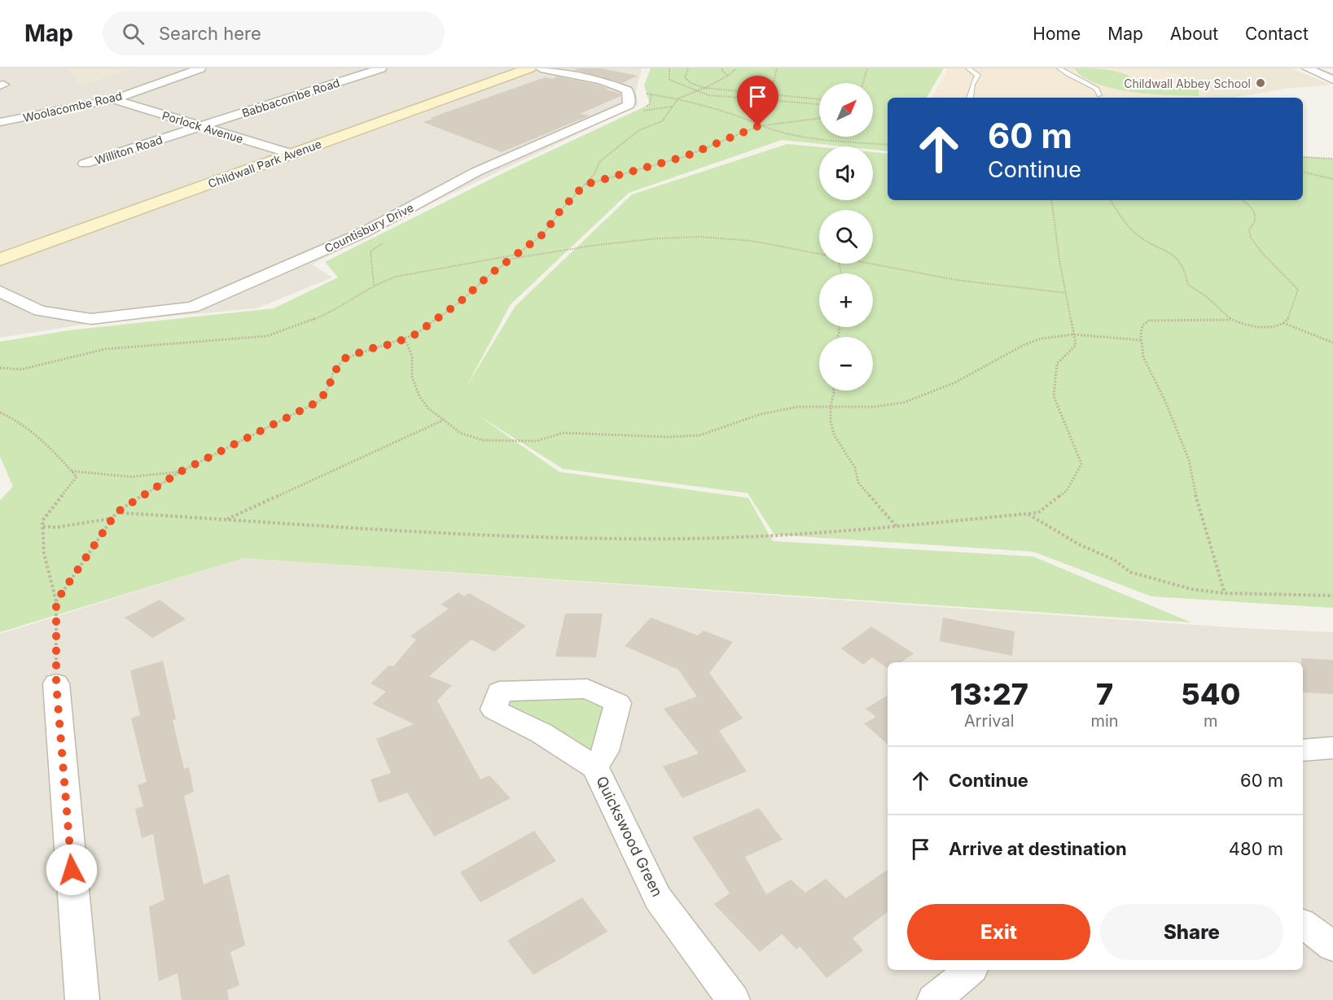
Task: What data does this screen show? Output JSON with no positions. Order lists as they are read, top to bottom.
{
  "streets": {
    "street": [
      "Babbacombe Road",
      "Woolacombe Road",
      "Porlock Avenue",
      "Williton Road",
      "Childwall Park Avenue",
      "Countisbury Drive",
      "Quickswood Green"
    ]
  },
  "crossings": [
    ["Babbacombe Road", "Porlock Avenue"],
    ["Babbacombe Road", "Williton Road"],
    ["Woolacombe Road", "Porlock Avenue"],
    ["Porlock Avenue", "Williton Road"],
    ["Porlock Avenue", "Childwall Park Avenue"]
  ],
  "places": ["Childwall Abbey School"],
  "north": "top right",
  "page": {
    "header": "Map",
    "search": "Search here",
    "nav": [
      "Home",
      "Map",
      "About",
      "Contact"
    ],
    "map_buttons": ["+", "−"],
    "turn": ["60 m", "Continue"],
    "eta": [
      "13:27",
      "Arrival",
      "7",
      "min",
      "540",
      "m"
    ],
    "list": [
      {
        "name": "Continue",
        "value": "60 m"
      },
      {
        "name": "Arrive at destination",
        "value": "480 m"
      }
    ],
    "buttons": ["Exit", "Share"]
  }
}
